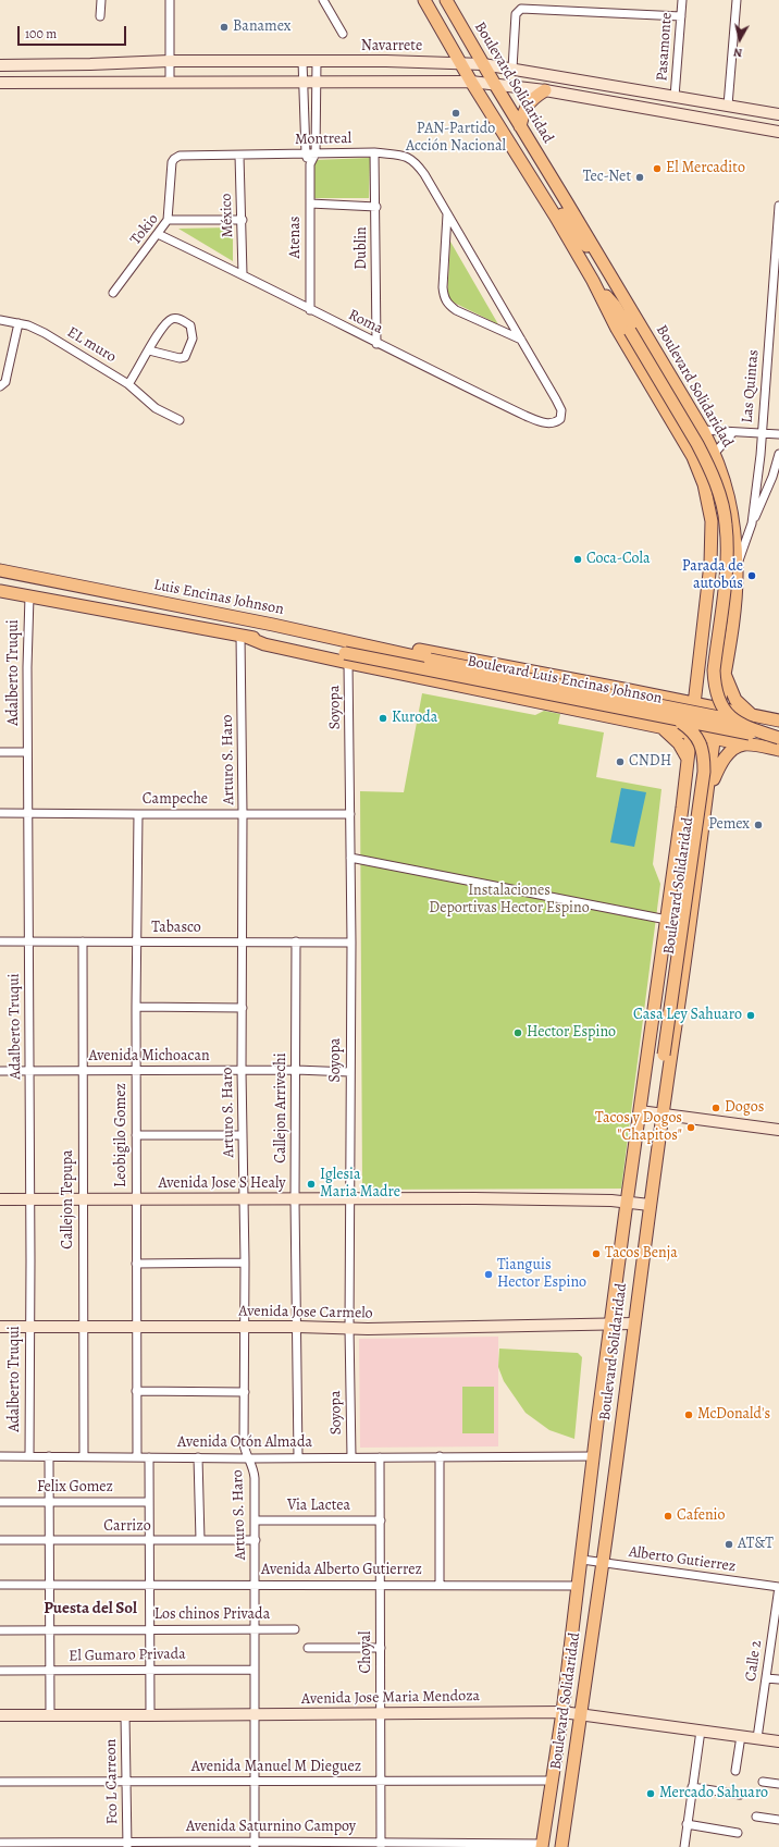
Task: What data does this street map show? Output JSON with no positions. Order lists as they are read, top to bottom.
{
  "streets": {
    "main road": ["Boulevard Solidaridad", "Luis Encinas Johnson", "Boulevard Luis Encinas Johnson"],
    "street": [
      "Navarrete",
      "Pasamonte",
      "Montreal",
      "México",
      "Tokio",
      "Atenas",
      "Dublin",
      "Roma",
      "EL muro",
      "Las Quintas",
      "Adalberto Truqui",
      "Soyopa",
      "Arturo S. Haro",
      "Campeche",
      "Tabasco",
      "Avenida Michoacan",
      "Callejon Arrivechi",
      "Leobigilo Gomez",
      "Avenida Jose S Healy",
      "Callejon Tepupa",
      "Avenida Jose Carmelo",
      "Avenida Otón Almada",
      "Felix Gomez",
      "Via Lactea",
      "Carrizo",
      "Alberto Gutierrez",
      "Avenida Alberto Gutierrez",
      "Los chinos Privada",
      "Choyal",
      "El Gumaro Privada",
      "Calle 2",
      "Avenida Jose Maria Mendoza",
      "Avenida Manuel M Dieguez",
      "Fco L Carreon",
      "Avenida Saturnino Campoy"
    ]
  },
  "crossings": [
    ["Navarrete", "Pasamonte"],
    ["Navarrete", "Boulevard Solidaridad"],
    ["Navarrete", "Atenas"],
    ["Boulevard Solidaridad", "Las Quintas"],
    ["Boulevard Solidaridad", "Avenida Jose S Healy"],
    ["Boulevard Solidaridad", "Avenida Jose Carmelo"],
    ["Boulevard Solidaridad", "Avenida Otón Almada"],
    ["Boulevard Solidaridad", "Alberto Gutierrez"],
    ["Boulevard Solidaridad", "Avenida Alberto Gutierrez"],
    ["Boulevard Solidaridad", "Avenida Jose Maria Mendoza"],
    ["Boulevard Solidaridad", "Avenida Manuel M Dieguez"],
    ["Boulevard Solidaridad", "Avenida Saturnino Campoy"],
    ["Montreal", "México"],
    ["Montreal", "Tokio"],
    ["Montreal", "Atenas"],
    ["Montreal", "Dublin"],
    ["Montreal", "Roma"],
    ["México", "Tokio"],
    ["México", "Roma"],
    ["Tokio", "Roma"],
    ["Atenas", "Roma"],
    ["Dublin", "Roma"],
    ["Luis Encinas Johnson", "Adalberto Truqui"],
    ["Luis Encinas Johnson", "Boulevard Luis Encinas Johnson"],
    ["Luis Encinas Johnson", "Soyopa"],
    ["Luis Encinas Johnson", "Arturo S. Haro"],
    ["Adalberto Truqui", "Campeche"],
    ["Adalberto Truqui", "Tabasco"],
    ["Adalberto Truqui", "Avenida Michoacan"],
    ["Adalberto Truqui", "Avenida Jose S Healy"],
    ["Adalberto Truqui", "Avenida Jose Carmelo"],
    ["Adalberto Truqui", "Avenida Otón Almada"],
    ["Boulevard Luis Encinas Johnson", "Soyopa"],
    ["Soyopa", "Campeche"],
    ["Soyopa", "Tabasco"],
    ["Soyopa", "Avenida Michoacan"],
    ["Soyopa", "Avenida Jose S Healy"],
    ["Soyopa", "Avenida Jose Carmelo"],
    ["Soyopa", "Avenida Otón Almada"],
    ["Arturo S. Haro", "Campeche"],
    ["Arturo S. Haro", "Tabasco"],
    ["Arturo S. Haro", "Avenida Michoacan"],
    ["Arturo S. Haro", "Avenida Jose S Healy"],
    ["Arturo S. Haro", "Avenida Jose Carmelo"],
    ["Arturo S. Haro", "Avenida Otón Almada"],
    ["Arturo S. Haro", "Via Lactea"],
    ["Arturo S. Haro", "Carrizo"],
    ["Arturo S. Haro", "Avenida Alberto Gutierrez"],
    ["Arturo S. Haro", "Los chinos Privada"],
    ["Arturo S. Haro", "El Gumaro Privada"],
    ["Arturo S. Haro", "Avenida Jose Maria Mendoza"],
    ["Arturo S. Haro", "Avenida Manuel M Dieguez"],
    ["Arturo S. Haro", "Avenida Saturnino Campoy"],
    ["Campeche", "Leobigilo Gomez"],
    ["Tabasco", "Callejon Arrivechi"],
    ["Tabasco", "Leobigilo Gomez"],
    ["Tabasco", "Callejon Tepupa"],
    ["Avenida Michoacan", "Callejon Arrivechi"],
    ["Avenida Michoacan", "Leobigilo Gomez"],
    ["Avenida Michoacan", "Callejon Tepupa"],
    ["Callejon Arrivechi", "Avenida Jose S Healy"],
    ["Callejon Arrivechi", "Avenida Jose Carmelo"],
    ["Callejon Arrivechi", "Avenida Otón Almada"],
    ["Leobigilo Gomez", "Avenida Jose S Healy"],
    ["Leobigilo Gomez", "Avenida Jose Carmelo"],
    ["Leobigilo Gomez", "Avenida Otón Almada"],
    ["Avenida Jose S Healy", "Callejon Tepupa"],
    ["Callejon Tepupa", "Avenida Jose Carmelo"],
    ["Callejon Tepupa", "Avenida Otón Almada"],
    ["Avenida Otón Almada", "Choyal"],
    ["Via Lactea", "Choyal"],
    ["Alberto Gutierrez", "Calle 2"],
    ["Avenida Alberto Gutierrez", "Choyal"],
    ["Choyal", "Avenida Jose Maria Mendoza"],
    ["Choyal", "Avenida Manuel M Dieguez"],
    ["Choyal", "Avenida Saturnino Campoy"],
    ["Calle 2", "Avenida Jose Maria Mendoza"],
    ["Avenida Jose Maria Mendoza", "Fco L Carreon"],
    ["Avenida Manuel M Dieguez", "Fco L Carreon"],
    ["Fco L Carreon", "Avenida Saturnino Campoy"]
  ],
  "districts": ["Puesta del Sol"],
  "parks": ["Instalaciones Deportivas Hector Espino"],
  "places": [
    "Banamex",
    "PAN-Partido Acción Nacional",
    "El Mercadito",
    "Tec-Net",
    "Coca-Cola",
    "Parada de autobús",
    "Kuroda",
    "CNDH",
    "Pemex",
    "Casa Ley Sahuaro",
    "Hector Espino",
    "Dogos",
    "Tacos y Dogos \"Chapitos\"",
    "Iglesia Maria Madre",
    "Tacos Benja",
    "Tianguis Hector Espino",
    "McDonald's",
    "Cafenio",
    "AT&T",
    "Mercado Sahuaro"
  ],
  "scale_bar": "100 m",
  "north": "bottom"
}
